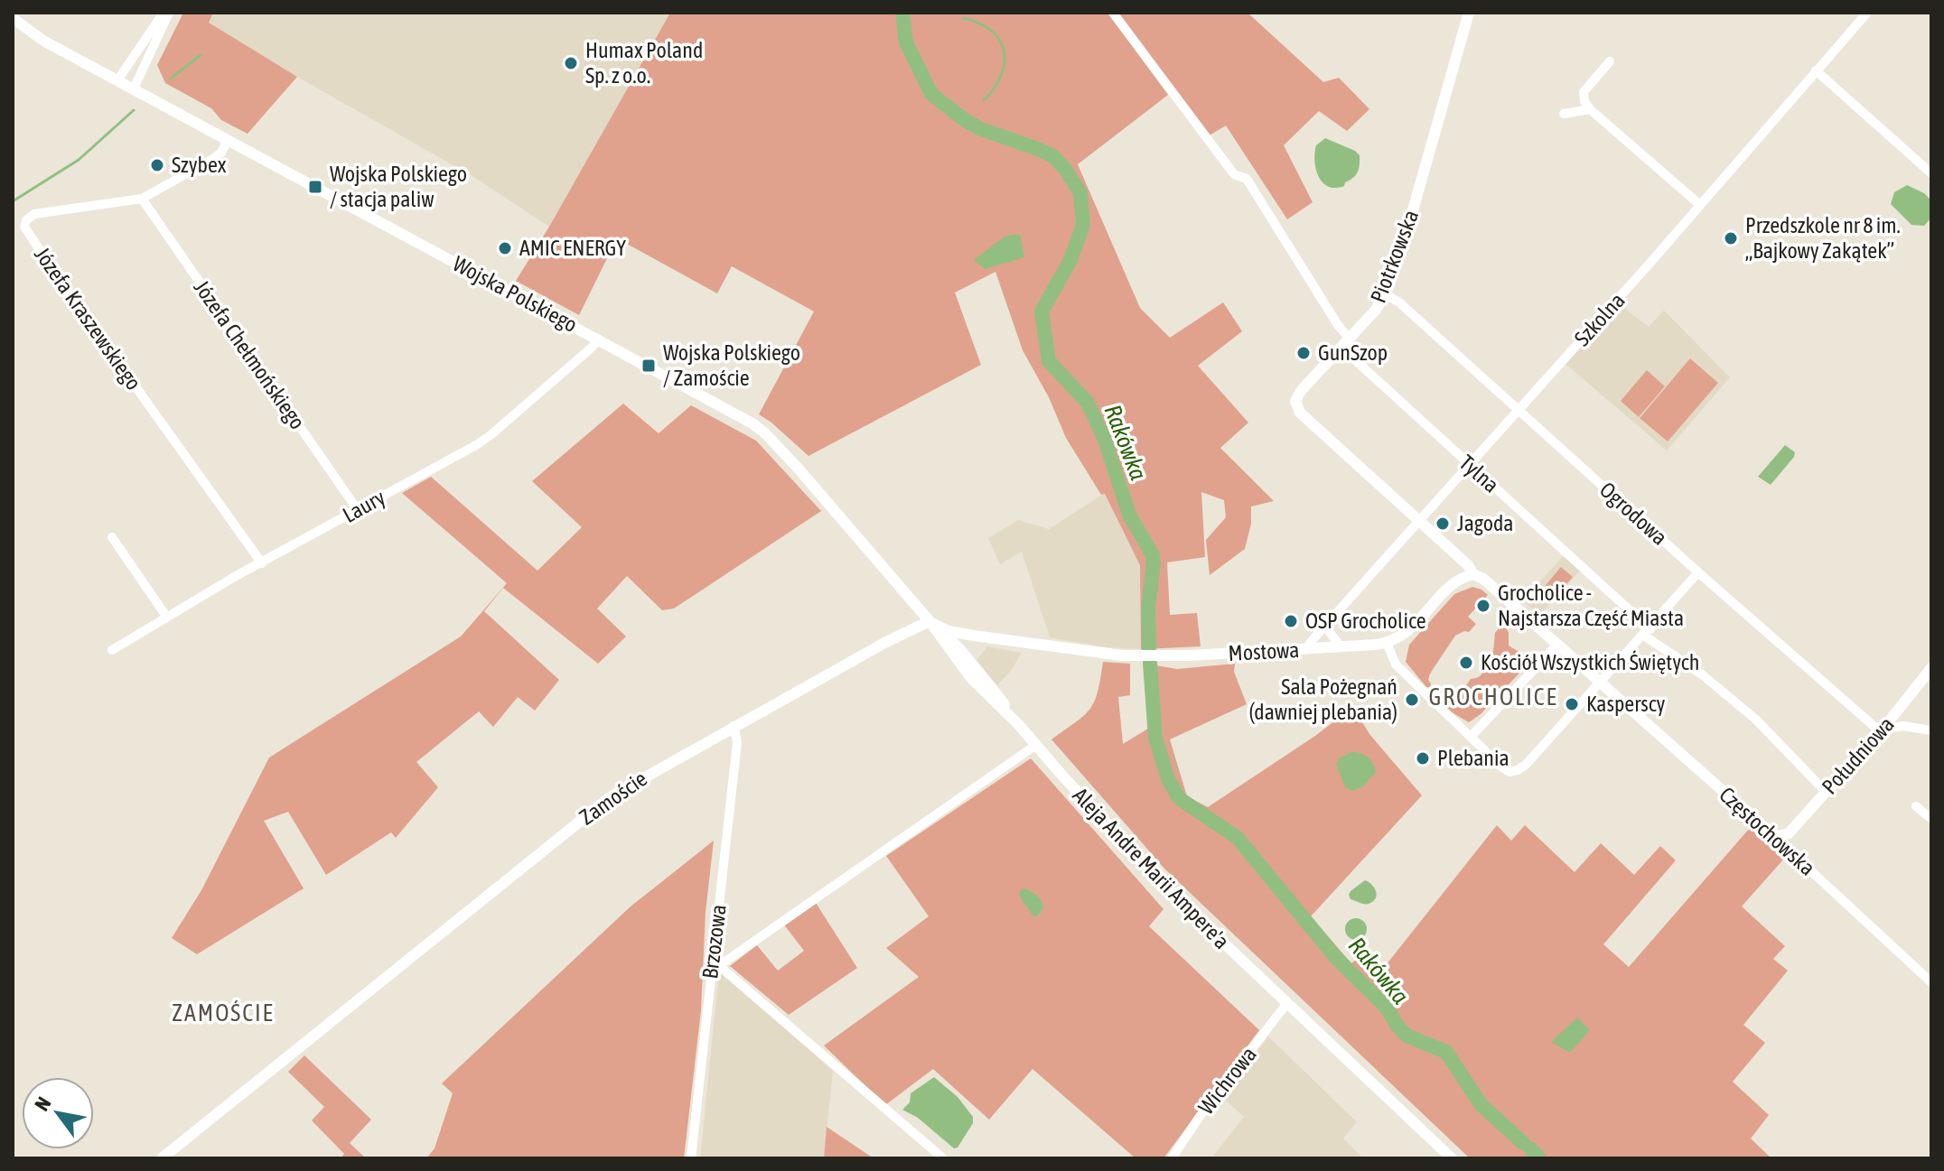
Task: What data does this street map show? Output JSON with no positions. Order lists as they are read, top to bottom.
{
  "streets": {
    "street": [
      "Piotrkowska",
      "Wojska Polskiego",
      "Józefa Kraszewskiego",
      "Szkolna",
      "Józefa Chełmońskiego",
      "Tylna",
      "Laury",
      "Ogrodowa",
      "Mostowa",
      "Południowa",
      "Zamoście",
      "Częstochowska",
      "Aleja Andre Marii Ampere'a",
      "Brzozowa",
      "Wichrowa"
    ]
  },
  "crossings": [
    ["Piotrkowska", "Szkolna"],
    ["Piotrkowska", "Tylna"],
    ["Piotrkowska", "Ogrodowa"],
    ["Piotrkowska", "Częstochowska"],
    ["Wojska Polskiego", "Józefa Kraszewskiego"],
    ["Wojska Polskiego", "Laury"],
    ["Wojska Polskiego", "Zamoście"],
    ["Wojska Polskiego", "Aleja Andre Marii Ampere'a"],
    ["Józefa Kraszewskiego", "Józefa Chełmońskiego"],
    ["Józefa Kraszewskiego", "Laury"],
    ["Szkolna", "Tylna"],
    ["Szkolna", "Ogrodowa"],
    ["Szkolna", "Mostowa"],
    ["Józefa Chełmońskiego", "Laury"],
    ["Tylna", "Południowa"],
    ["Ogrodowa", "Południowa"],
    ["Południowa", "Częstochowska"],
    ["Zamoście", "Aleja Andre Marii Ampere'a"],
    ["Zamoście", "Brzozowa"],
    ["Aleja Andre Marii Ampere'a", "Wichrowa"]
  ],
  "districts": ["GROCHOLICE", "ZAMOŚCIE"],
  "water": ["Rakówka"],
  "places": {
    "other": [
      "Humax Poland Sp. z o.o.",
      "Szybex",
      "Przedszkole nr 8 im. „Bajkowy Zakątek”",
      "AMIC ENERGY",
      "GunSzop",
      "Jagoda",
      "Grocholice - Najstarsza Część Miasta",
      "OSP Grocholice",
      "Kościół Wszystkich Świętych",
      "Sala Pożegnań (dawniej plebania)",
      "Kasperscy",
      "Plebania"
    ],
    "transit": ["Wojska Polskiego / stacja paliw", "Wojska Polskiego / Zamoście"]
  },
  "north": "top left"
}
